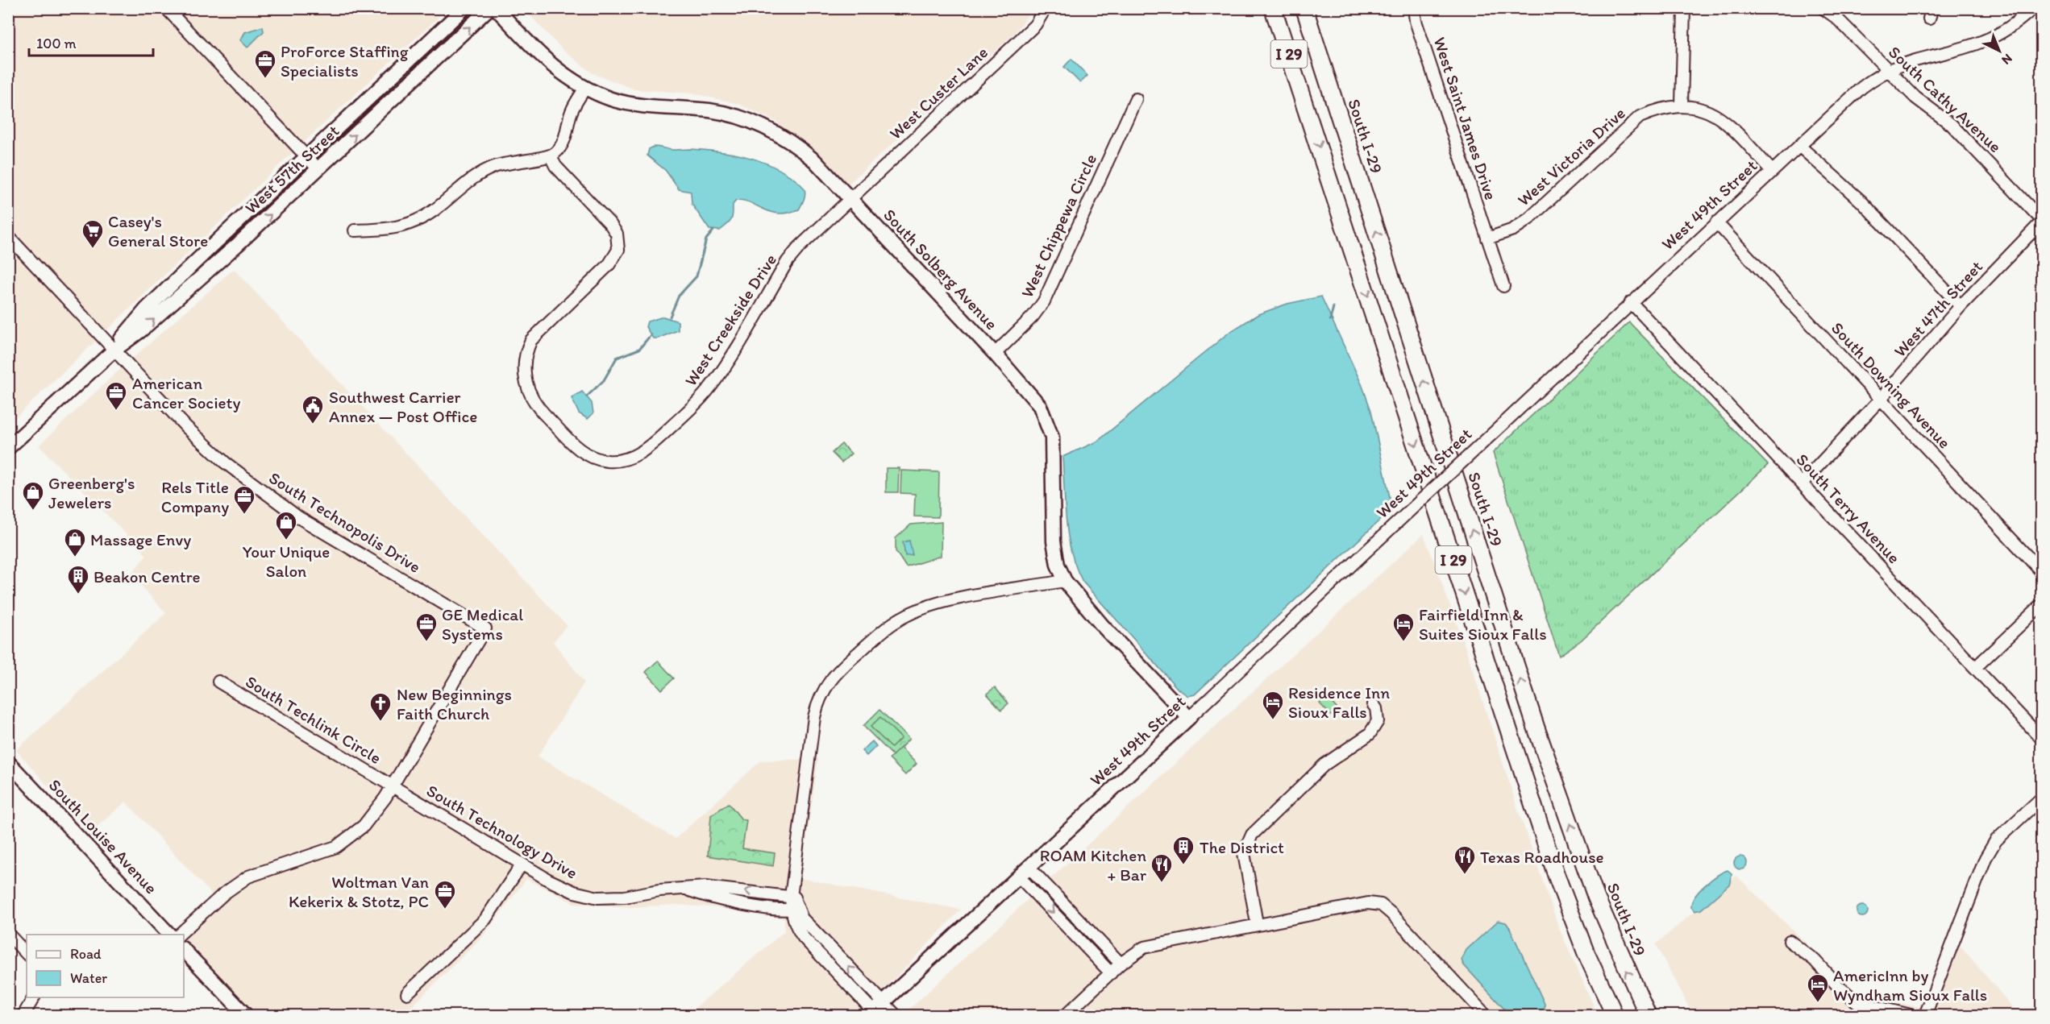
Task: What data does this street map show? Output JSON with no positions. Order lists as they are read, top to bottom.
{
  "streets": {
    "highway": ["I 29", "South I-29"],
    "main road": [
      "West 57th Street",
      "West 49th Street",
      "South Solberg Avenue",
      "South Louise Avenue"
    ],
    "street": [
      "West Custer Lane",
      "South Cathy Avenue",
      "West Saint James Drive",
      "West Victoria Drive",
      "West Chippewa Circle",
      "West 47th Street",
      "West Creekside Drive",
      "South Downing Avenue",
      "South Terry Avenue",
      "South Technopolis Drive",
      "South Techlink Circle",
      "South Technology Drive"
    ]
  },
  "crossings": [
    ["West Custer Lane", "South Solberg Avenue"],
    ["West Custer Lane", "West Creekside Drive"],
    ["South Cathy Avenue", "West 49th Street"],
    ["West Saint James Drive", "West Victoria Drive"],
    ["West Victoria Drive", "West 49th Street"],
    ["West 57th Street", "South Technopolis Drive"],
    ["West 49th Street", "South Solberg Avenue"],
    ["West 49th Street", "South Downing Avenue"],
    ["West 49th Street", "South Terry Avenue"],
    ["West Chippewa Circle", "South Solberg Avenue"],
    ["South Solberg Avenue", "West Creekside Drive"],
    ["West 47th Street", "South Downing Avenue"],
    ["West 47th Street", "South Terry Avenue"],
    ["South Technopolis Drive", "South Techlink Circle"],
    ["South Technopolis Drive", "South Technology Drive"],
    ["South Techlink Circle", "South Technology Drive"]
  ],
  "places": {
    "office": [
      "ProForce Staffing Specialists",
      "American Cancer Society",
      "Rels Title Company",
      "GE Medical Systems",
      "Woltman Van Kekerix & Stotz, PC"
    ],
    "supermarket": ["Casey's General Store"],
    "public building": ["Southwest Carrier Annex — Post Office"],
    "shop": ["Greenberg's Jewelers", "Your Unique Salon", "Massage Envy"],
    "building": ["Beakon Centre", "The District"],
    "hotel": ["Fairfield Inn & Suites Sioux Falls", "Residence Inn Sioux Falls", "AmericInn by Wyndham Sioux Falls"],
    "church": ["New Beginnings Faith Church"],
    "restaurant": ["Texas Roadhouse", "ROAM Kitchen + Bar"]
  },
  "legend": ["Road", "Water"],
  "scale_bar": "100 m",
  "north": "bottom right"
}
